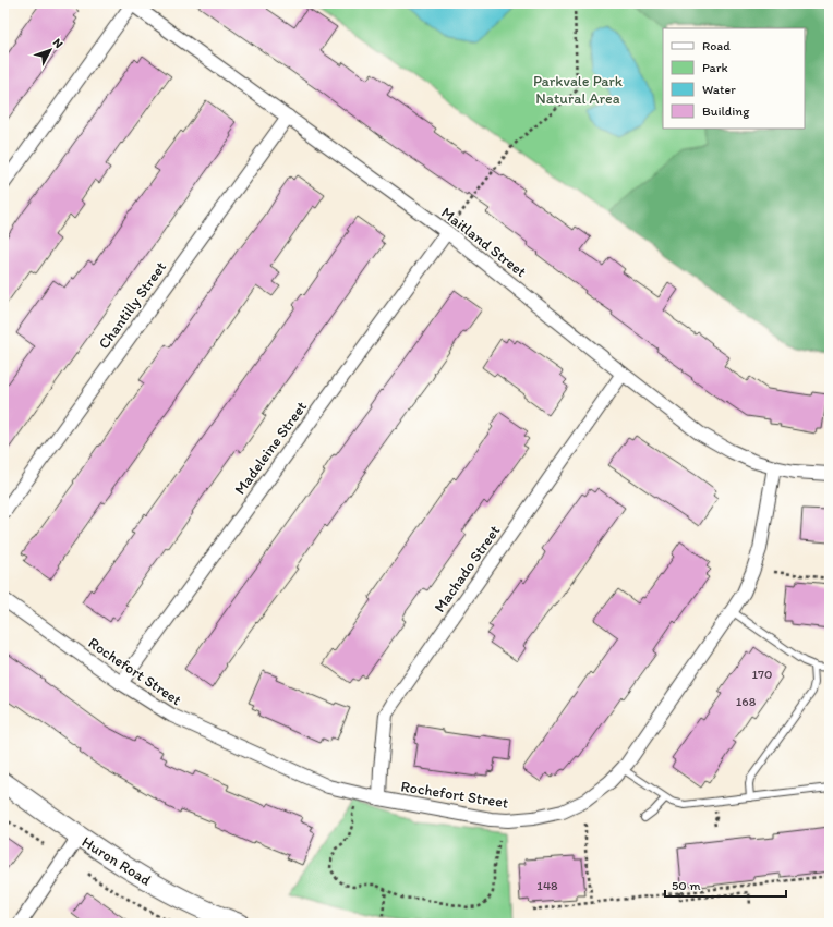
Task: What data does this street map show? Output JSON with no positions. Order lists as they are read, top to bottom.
{
  "streets": {
    "main road": ["Huron Road"],
    "street": [
      "Maitland Street",
      "Chantilly Street",
      "Madeleine Street",
      "Machado Street",
      "Rochefort Street"
    ]
  },
  "crossings": [
    ["Maitland Street", "Chantilly Street"],
    ["Maitland Street", "Madeleine Street"],
    ["Maitland Street", "Machado Street"],
    ["Maitland Street", "Rochefort Street"],
    ["Madeleine Street", "Rochefort Street"],
    ["Machado Street", "Rochefort Street"]
  ],
  "parks": ["Parkvale Park Natural Area"],
  "house_numbers": ["170", "168", "148"],
  "legend": [
    "Road",
    "Park",
    "Water",
    "Building"
  ],
  "scale_bar": "50 m",
  "north": "top right"
}
